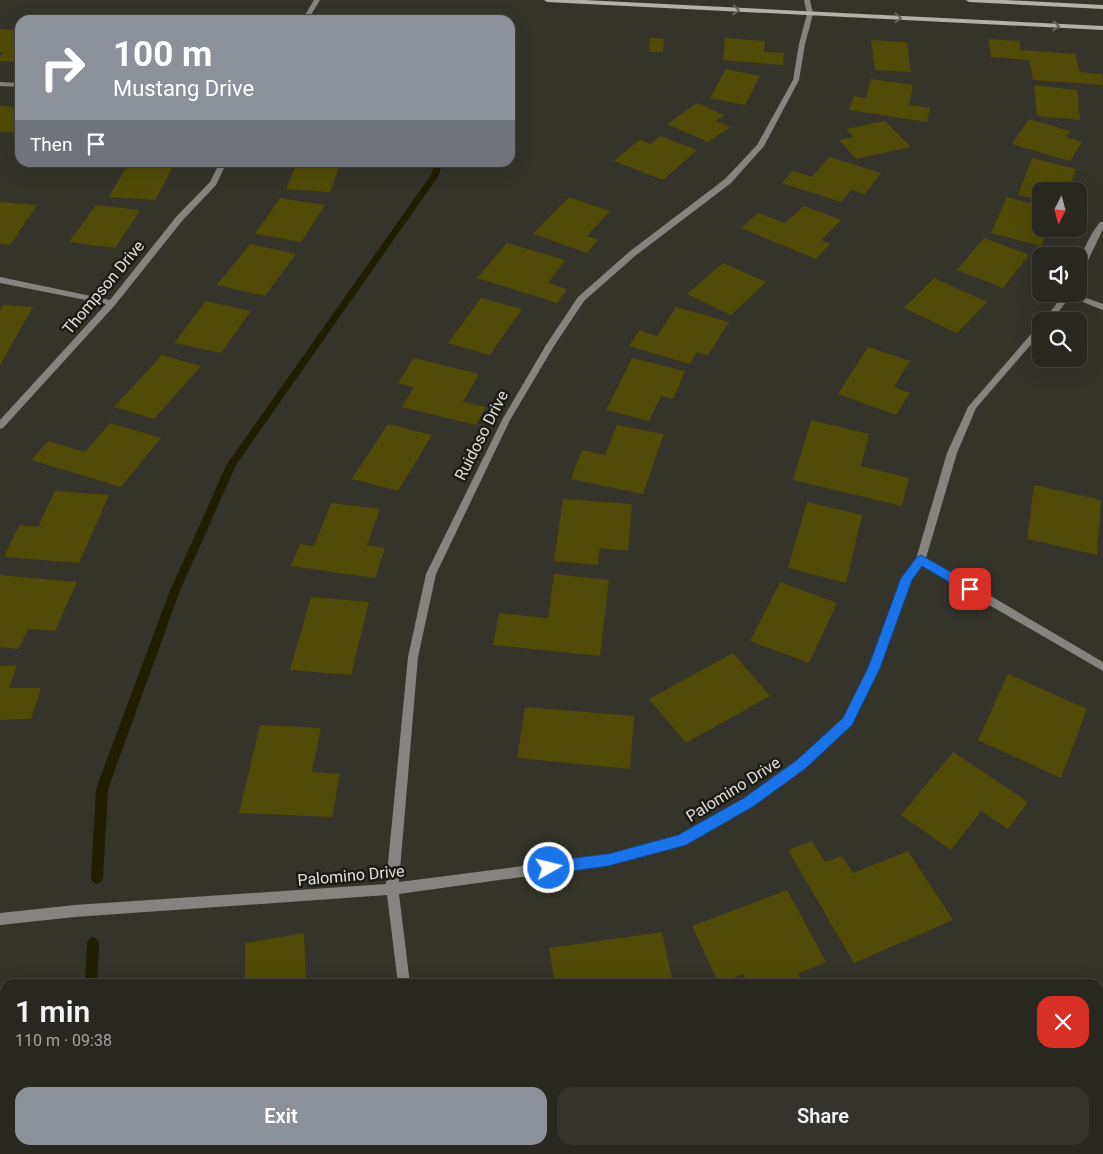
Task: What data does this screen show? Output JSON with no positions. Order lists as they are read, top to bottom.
{
  "streets": {
    "street": ["Thompson Drive", "Ruidoso Drive", "Palomino Drive"]
  },
  "crossings": [
    ["Ruidoso Drive", "Palomino Drive"]
  ],
  "north": "bottom",
  "page": {
    "turn": ["100 m", "Mustang Drive"],
    "then": "Then",
    "heading": ["1 min", "110 m · 09:38"],
    "buttons": ["Exit", "Share"]
  }
}
